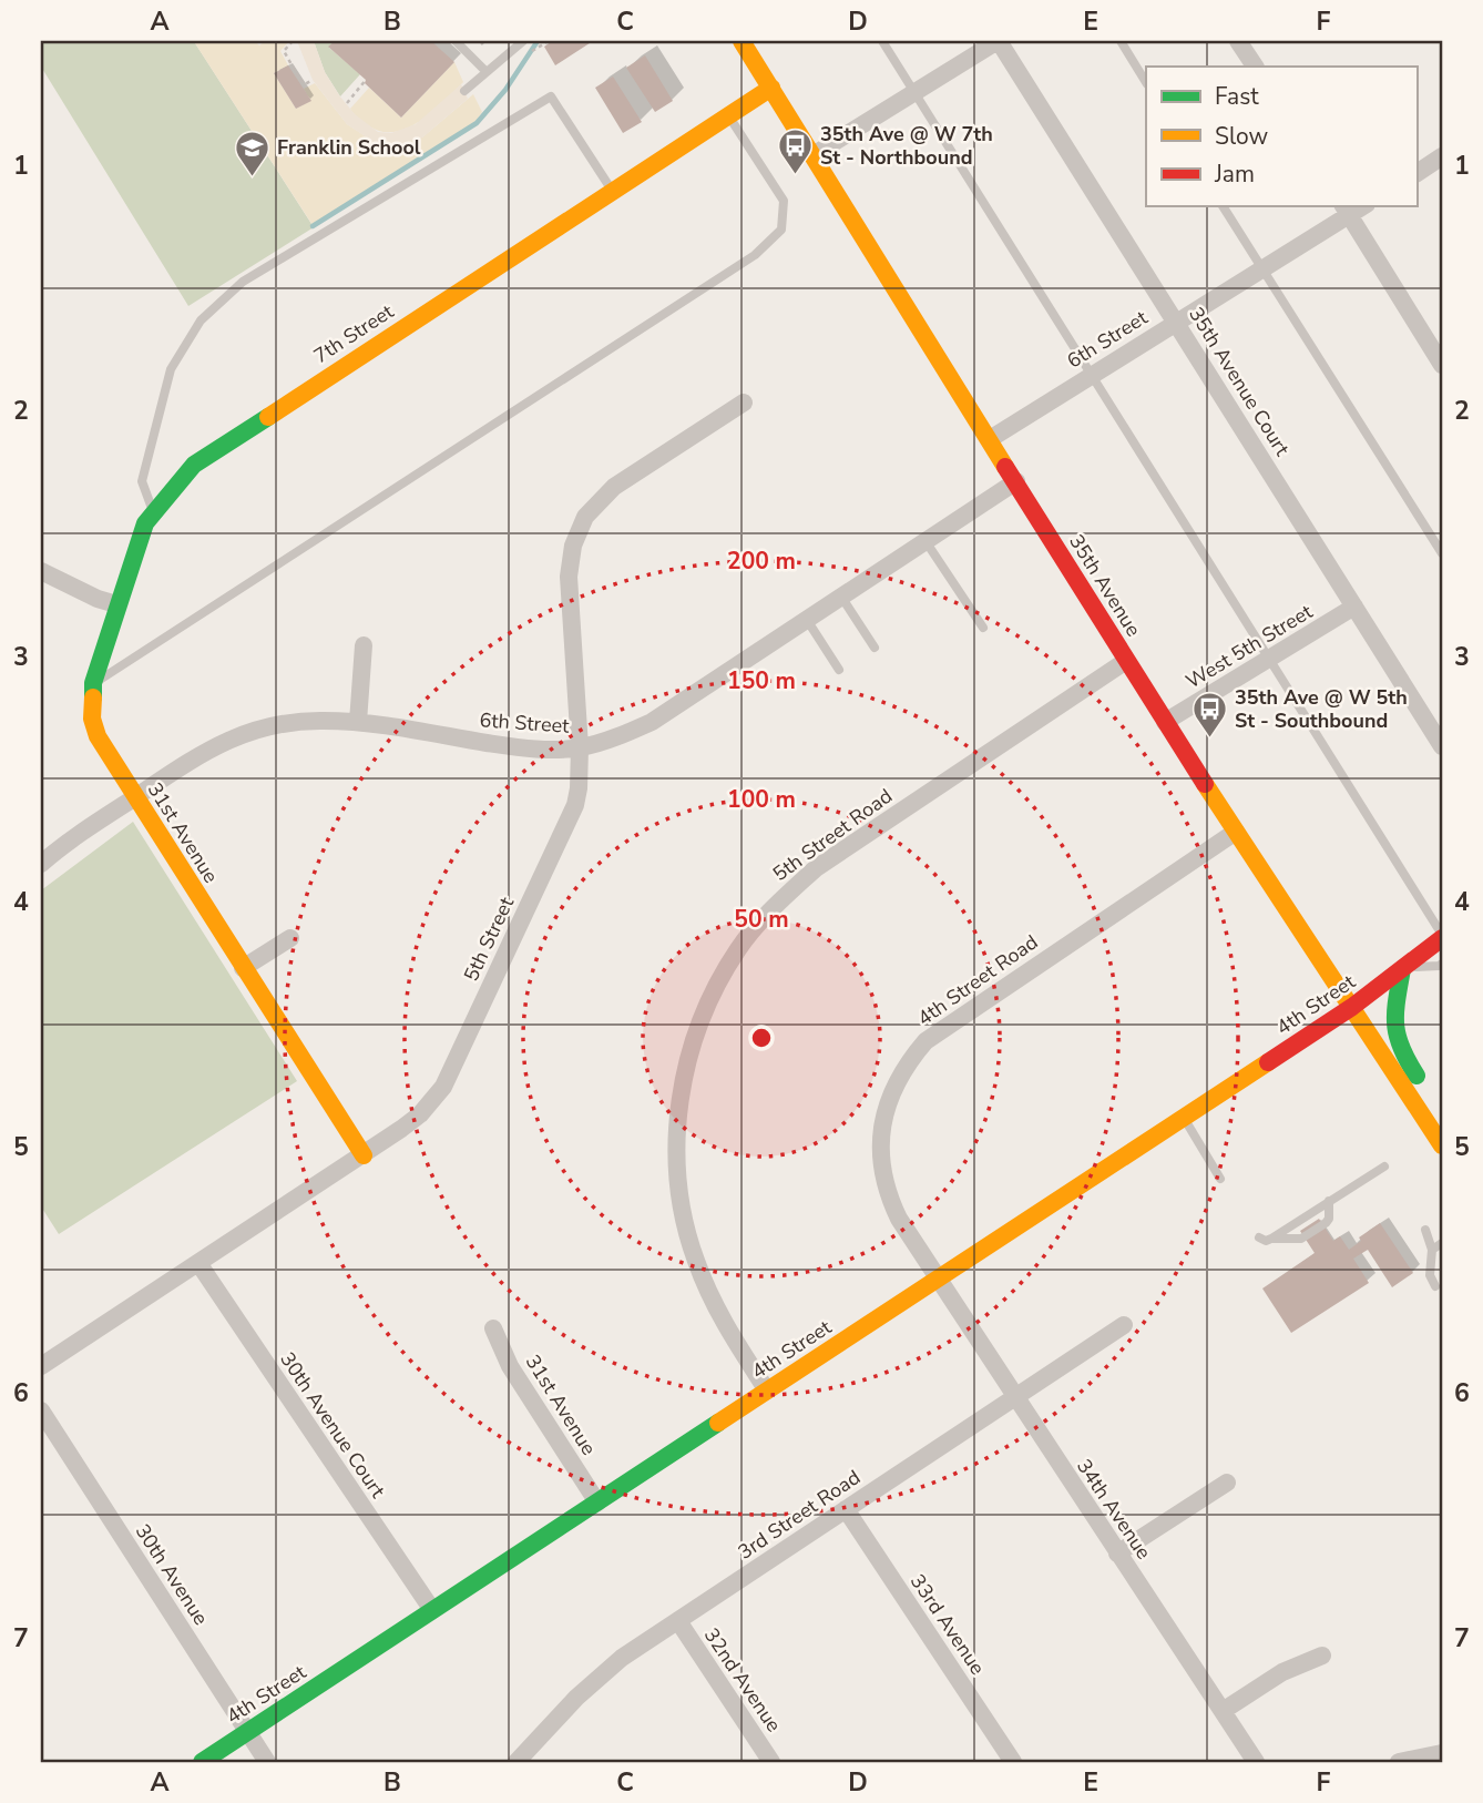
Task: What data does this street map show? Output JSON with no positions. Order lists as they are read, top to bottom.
{
  "streets": {
    "main road": [
      "7th Street",
      "35th Avenue",
      "31st Avenue",
      "4th Street"
    ],
    "street": [
      "6th Street",
      "35th Avenue Court",
      "West 5th Street",
      "5th Street Road",
      "5th Street",
      "4th Street Road",
      "30th Avenue Court",
      "34th Avenue",
      "3rd Street Road",
      "30th Avenue",
      "33rd Avenue",
      "32nd Avenue"
    ]
  },
  "crossings": [
    ["7th Street", "35th Avenue"],
    ["7th Street", "31st Avenue"],
    ["6th Street", "35th Avenue Court"],
    ["6th Street", "35th Avenue"],
    ["6th Street", "31st Avenue"],
    ["6th Street", "5th Street"],
    ["35th Avenue Court", "West 5th Street"],
    ["35th Avenue", "West 5th Street"],
    ["35th Avenue", "5th Street Road"],
    ["35th Avenue", "4th Street Road"],
    ["35th Avenue", "4th Street"],
    ["31st Avenue", "5th Street"],
    ["31st Avenue", "4th Street"],
    ["5th Street Road", "4th Street"],
    ["5th Street", "30th Avenue Court"],
    ["4th Street Road", "4th Street"],
    ["4th Street Road", "34th Avenue"],
    ["4th Street", "30th Avenue Court"],
    ["4th Street", "34th Avenue"],
    ["4th Street", "30th Avenue"],
    ["34th Avenue", "3rd Street Road"],
    ["3rd Street Road", "33rd Avenue"],
    ["3rd Street Road", "32nd Avenue"]
  ],
  "places": {
    "bus stop": ["35th Ave @ W 7th St - Northbound", "35th Ave @ W 5th St - Southbound"],
    "school or university": ["Franklin School"]
  },
  "legend": ["Fast", "Slow", "Jam"],
  "grid": {
    "columns": [
      "A",
      "B",
      "C",
      "D",
      "E",
      "F"
    ],
    "rows": [
      "1",
      "2",
      "3",
      "4",
      "5",
      "6",
      "7"
    ]
  },
  "rings": [
    "200 m",
    "150 m",
    "100 m",
    "50 m"
  ]
}
